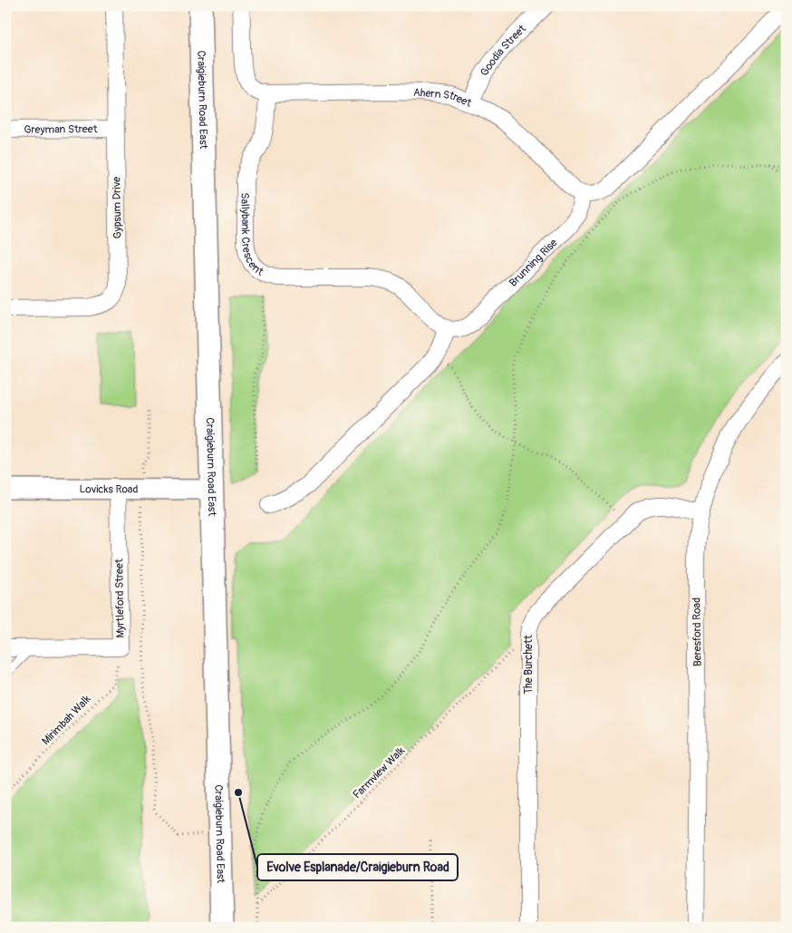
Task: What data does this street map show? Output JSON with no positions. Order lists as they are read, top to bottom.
{
  "streets": {
    "main road": ["Craigieburn Road East"],
    "street": [
      "Goodia Street",
      "Ahern Street",
      "Greyman Street",
      "Gypsum Drive",
      "Sallybank Crescent",
      "Brunning Rise",
      "Lovicks Road",
      "Myrtleford Street",
      "Beresford Road",
      "The Burchett"
    ],
    "path": ["Mirimbah Walk", "Farmview Walk"]
  },
  "crossings": [
    ["Goodia Street", "Ahern Street"],
    ["Ahern Street", "Sallybank Crescent"],
    ["Ahern Street", "Brunning Rise"],
    ["Craigieburn Road East", "Lovicks Road"],
    ["Greyman Street", "Gypsum Drive"],
    ["Sallybank Crescent", "Brunning Rise"],
    ["Lovicks Road", "Myrtleford Street"],
    ["Myrtleford Street", "Mirimbah Walk"],
    ["Beresford Road", "The Burchett"]
  ],
  "places": ["Evolve Esplanade/Craigieburn Road"]
}
